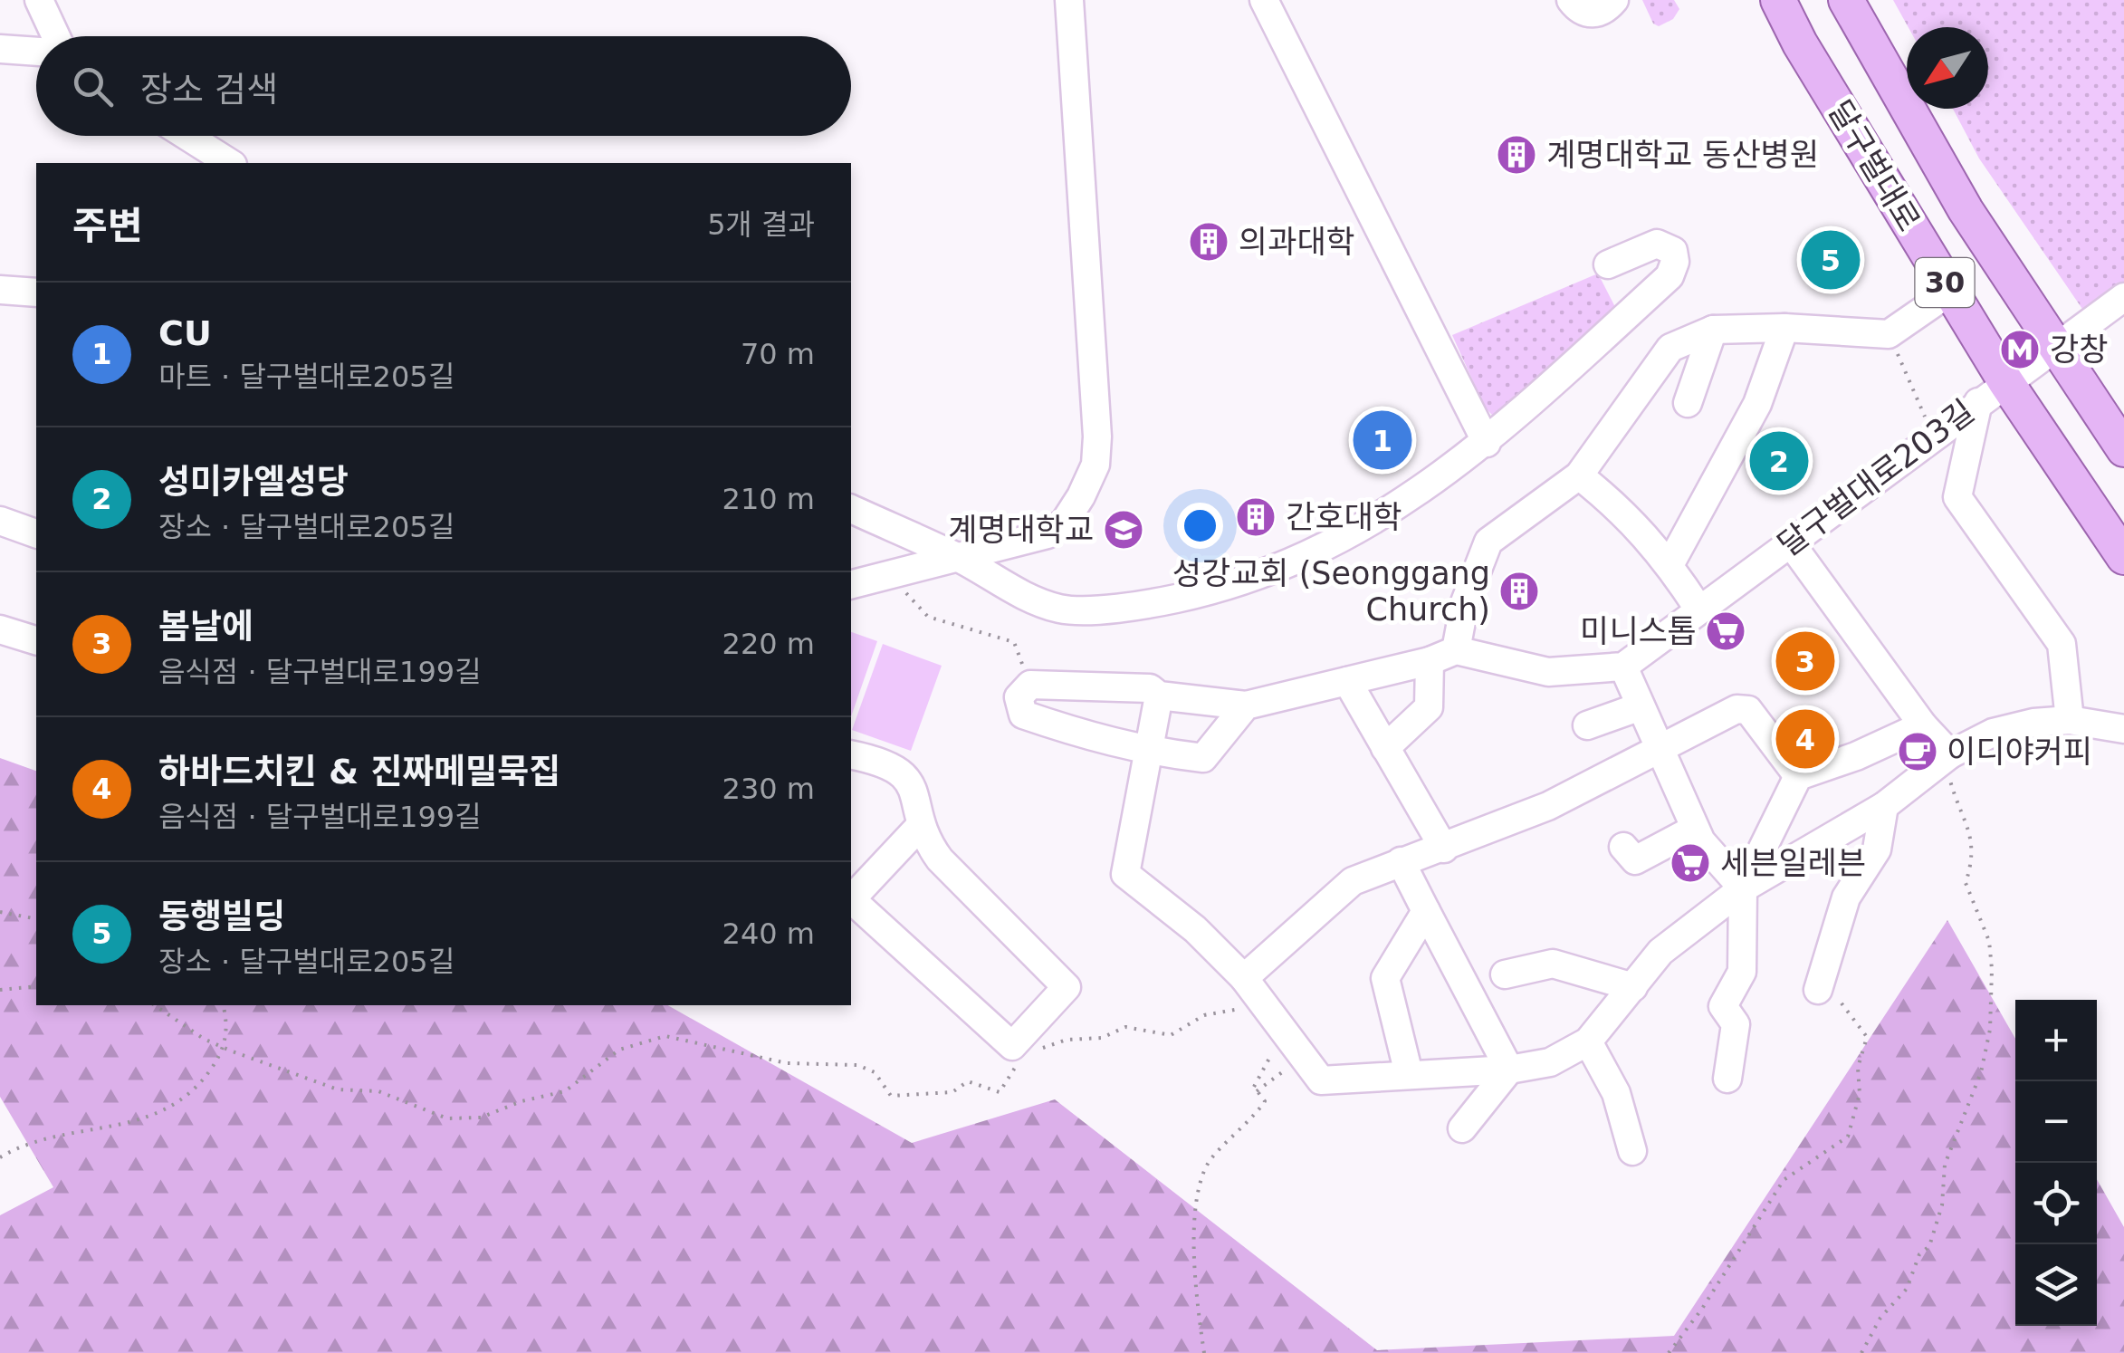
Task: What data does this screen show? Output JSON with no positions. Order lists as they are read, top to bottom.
{
  "streets": {
    "main road": ["달구벌대로", "30"],
    "street": ["달구벌대로203길"]
  },
  "crossings": [
    ["달구벌대로", "달구벌대로203길"]
  ],
  "places": {
    "building": [
      "계명대학교 동산병원",
      "의과대학",
      "간호대학",
      "성강교회 (Seonggang Church)"
    ],
    "metro station": ["강창"],
    "school or university": ["계명대학교"],
    "supermarket": ["미니스톱", "세븐일레븐"],
    "cafe": ["이디야커피"]
  },
  "north": "bottom left",
  "page": {
    "search": "장소 검색",
    "heading": ["주변", "5개 결과"],
    "pins": [
      "5",
      "1",
      "2",
      "3",
      "4"
    ],
    "list": [
      {
        "mark": "1",
        "name": "CU",
        "note": "마트 · 달구벌대로205길",
        "value": "70 m"
      },
      {
        "mark": "2",
        "name": "성미카엘성당",
        "note": "장소 · 달구벌대로205길",
        "value": "210 m"
      },
      {
        "mark": "3",
        "name": "봄날에",
        "note": "음식점 · 달구벌대로199길",
        "value": "220 m"
      },
      {
        "mark": "4",
        "name": "하바드치킨 & 진짜메밀묵집",
        "note": "음식점 · 달구벌대로199길",
        "value": "230 m"
      },
      {
        "mark": "5",
        "name": "동행빌딩",
        "note": "장소 · 달구벌대로205길",
        "value": "240 m"
      }
    ],
    "map_buttons": ["+", "−"]
  }
}
